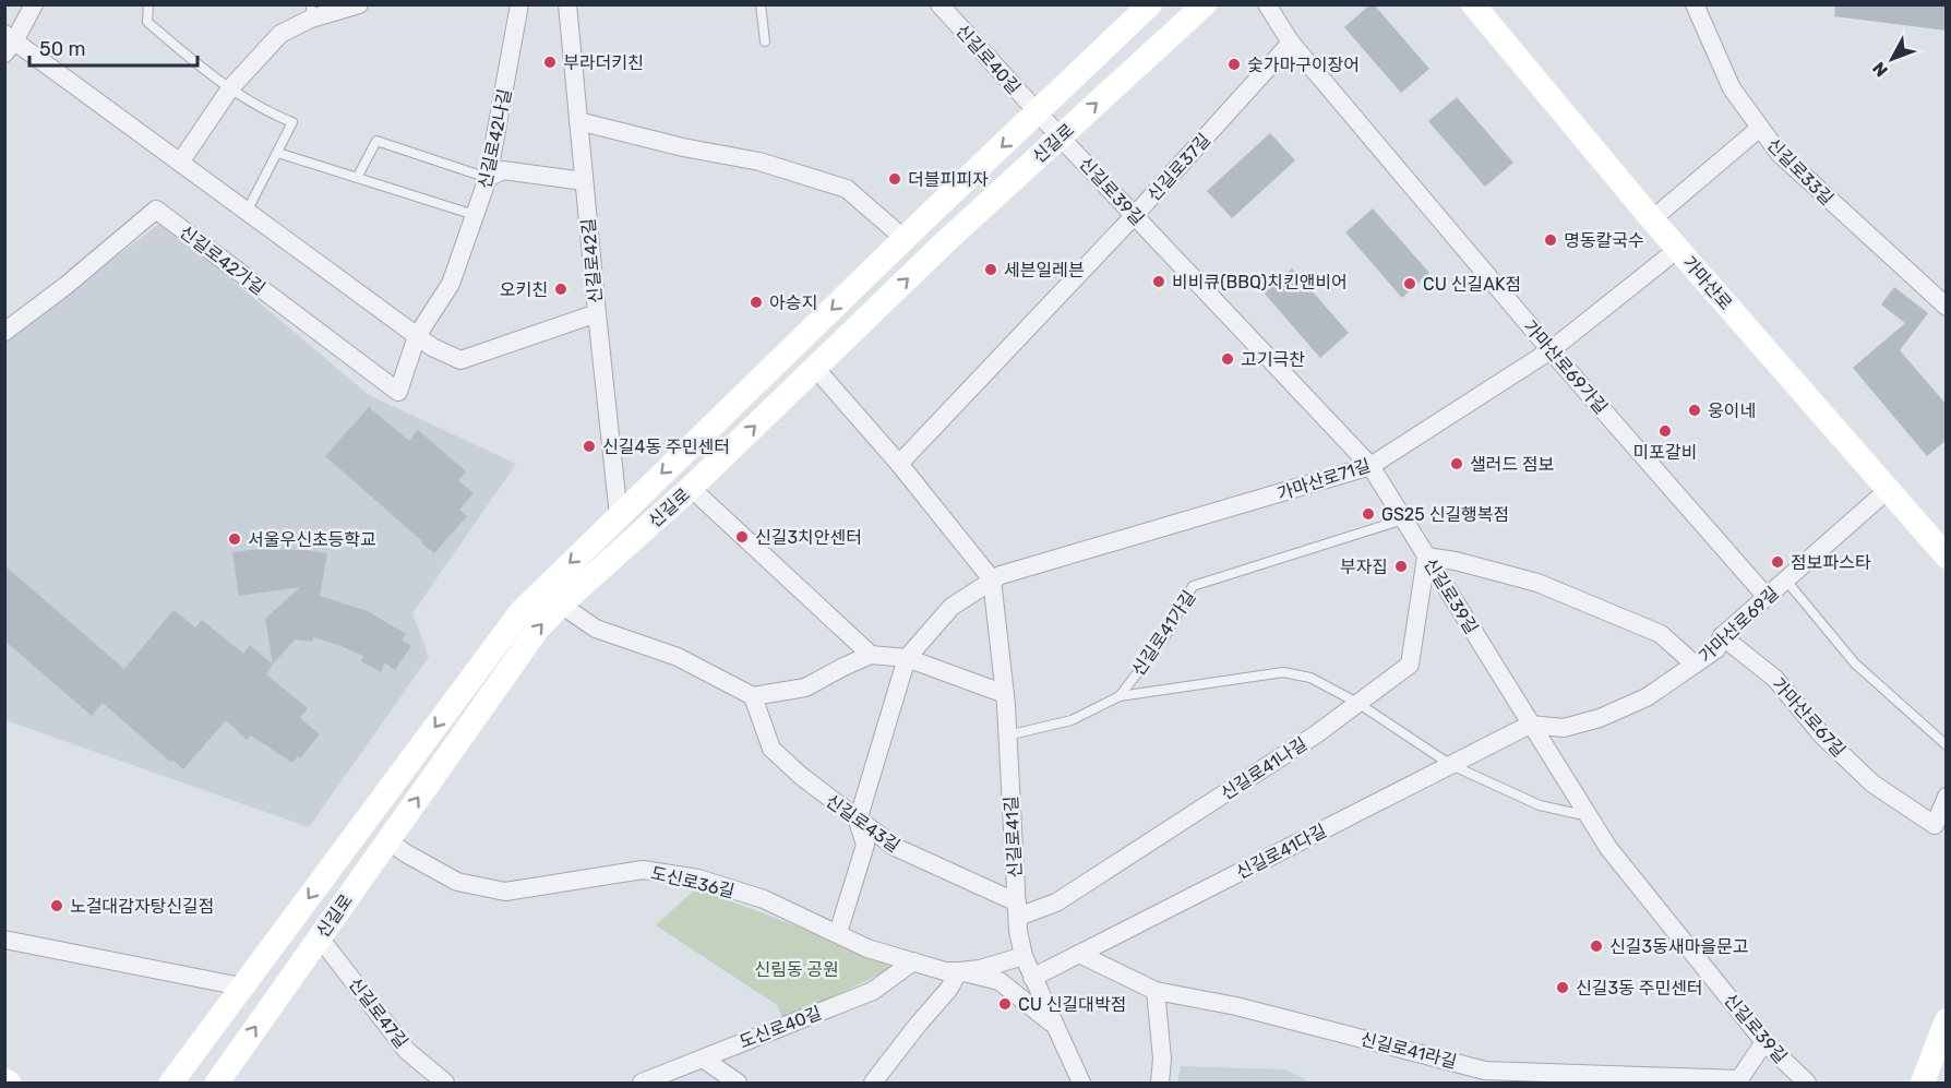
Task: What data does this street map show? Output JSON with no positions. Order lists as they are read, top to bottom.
{
  "streets": {
    "main road": ["신길로", "가마산로"],
    "street": [
      "신길로40길",
      "신길로42나길",
      "신길로37길",
      "신길로33길",
      "신길로39길",
      "신길로42가길",
      "신길로42길",
      "가마산로69가길",
      "가마산로71길",
      "가마산로69길",
      "가마산로67길",
      "신길로41나길",
      "신길로43길",
      "신길로41길",
      "신길로41다길",
      "도신로36길",
      "신길로47길",
      "도신로40길",
      "신길로41라길"
    ],
    "lane": ["신길로41가길"]
  },
  "crossings": [
    ["신길로40길", "신길로"],
    ["신길로40길", "신길로39길"],
    ["신길로42나길", "신길로42가길"],
    ["신길로", "신길로39길"],
    ["신길로", "신길로42길"],
    ["신길로", "도신로36길"],
    ["신길로", "신길로47길"],
    ["신길로37길", "신길로39길"],
    ["신길로37길", "가마산로69가길"],
    ["신길로39길", "가마산로71길"],
    ["신길로39길", "가마산로69길"],
    ["신길로39길", "신길로41가길"],
    ["신길로39길", "신길로41나길"],
    ["신길로39길", "신길로41다길"],
    ["신길로39길", "신길로41라길"],
    ["가마산로", "가마산로71길"],
    ["가마산로", "가마산로69길"],
    ["가마산로69가길", "가마산로71길"],
    ["가마산로69가길", "가마산로69길"],
    ["가마산로71길", "신길로41길"],
    ["가마산로69길", "가마산로67길"],
    ["가마산로69길", "신길로41다길"],
    ["신길로41가길", "신길로41길"],
    ["신길로41나길", "신길로43길"],
    ["신길로41나길", "신길로41길"],
    ["신길로43길", "신길로41길"],
    ["신길로41길", "신길로41다길"],
    ["신길로41길", "도신로36길"],
    ["신길로41다길", "신길로41라길"],
    ["도신로36길", "도신로40길"]
  ],
  "parks": ["신림동 공원"],
  "places": [
    "부라더키친",
    "숯가마구이장어",
    "더블피피자",
    "명동칼국수",
    "세븐일레븐",
    "비비큐(BBQ)치킨앤비어",
    "CU 신길AK점",
    "오키친",
    "아승지",
    "고기극찬",
    "웅이네",
    "미포갈비",
    "신길4동 주민센터",
    "샐러드 점보",
    "GS25 신길행복점",
    "신길3치안센터",
    "서울우신초등학교",
    "점보파스타",
    "부자집",
    "노걸대감자탕신길점",
    "신길3동새마을문고",
    "신길3동 주민센터",
    "CU 신길대박점"
  ],
  "scale_bar": "50 m",
  "north": "bottom left"
}
